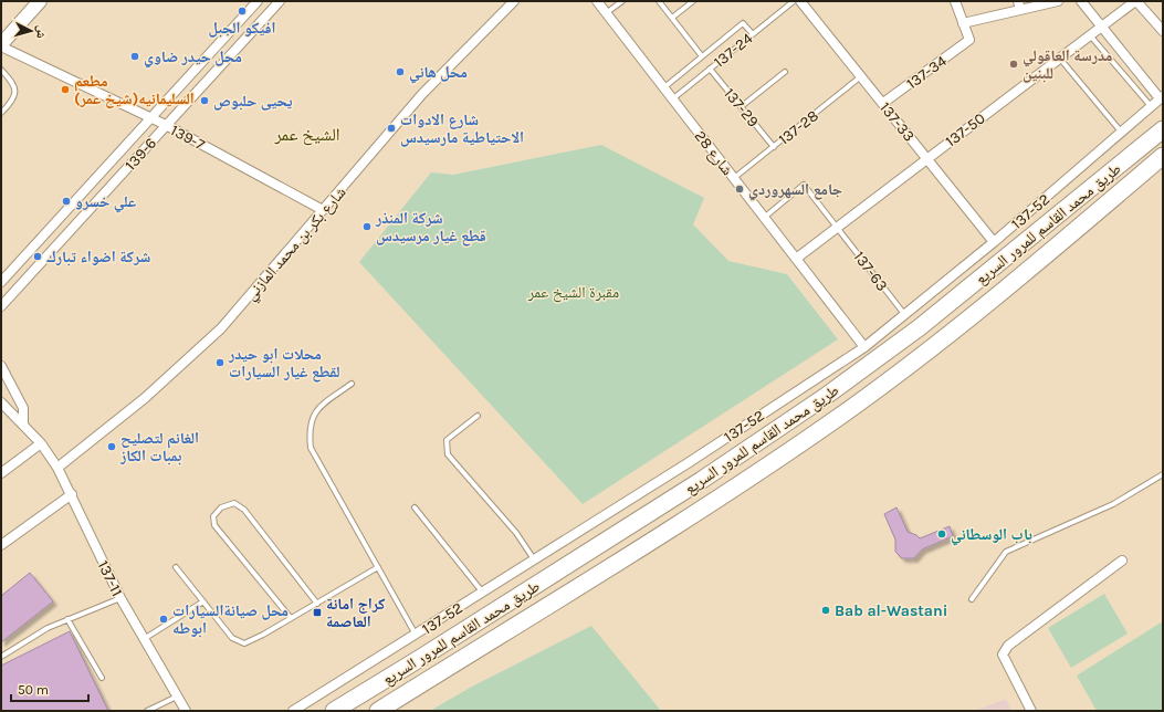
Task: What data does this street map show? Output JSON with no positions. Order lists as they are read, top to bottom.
{
  "streets": {
    "highway": ["طريق محمد القاسم للمرور السريع"],
    "street": [
      "137-34",
      "137-33",
      "137-50",
      "139-7",
      "شارع 28",
      "139-6",
      "137-52",
      "شارع بكر بن محمد المازني",
      "137-11"
    ],
    "lane": [
      "137-24",
      "137-29",
      "137-28",
      "137-63"
    ]
  },
  "crossings": [
    ["137-24", "137-29"],
    ["137-24", "شارع 28"],
    ["137-34", "137-33"],
    ["137-29", "137-28"],
    ["137-33", "137-28"],
    ["137-33", "137-50"],
    ["137-33", "137-52"],
    ["137-28", "شارع 28"],
    ["137-50", "شارع 28"],
    ["137-50", "137-63"],
    ["139-7", "139-6"],
    ["139-7", "شارع بكر بن محمد المازني"],
    ["شارع 28", "137-52"],
    ["شارع 28", "137-63"],
    ["137-52", "137-63"],
    ["شارع بكر بن محمد المازني", "137-11"]
  ],
  "districts": ["الشيخ عمر"],
  "parks": ["مقبرة الشيخ عمر"],
  "places": {
    "other": [
      "افيكو الجبل",
      "محل حيدر ضاوي",
      "مدرسة العاقولي للبنين",
      "محل هاني",
      "مطعم السليمانيه(شيخ عمر)",
      "يحيى حلبوص",
      "شارع الادوات الاحتياطية مارسيدس",
      "جامع السهروردي",
      "علي خسرو",
      "شركة المنذر قطع غيار مرسيدس",
      "شركة اضواء تبارك",
      "محلات ابو حيدر لقطع غيار السيارات",
      "الغانم لتصليح بمبات الكاز",
      "باب الوسطاني",
      "Bab al-Wastani",
      "محل صيانةالسيارات ابوطه"
    ],
    "transit": ["كراج امانة العاصمة"]
  },
  "scale_bar": "50 m",
  "north": "right"
}
